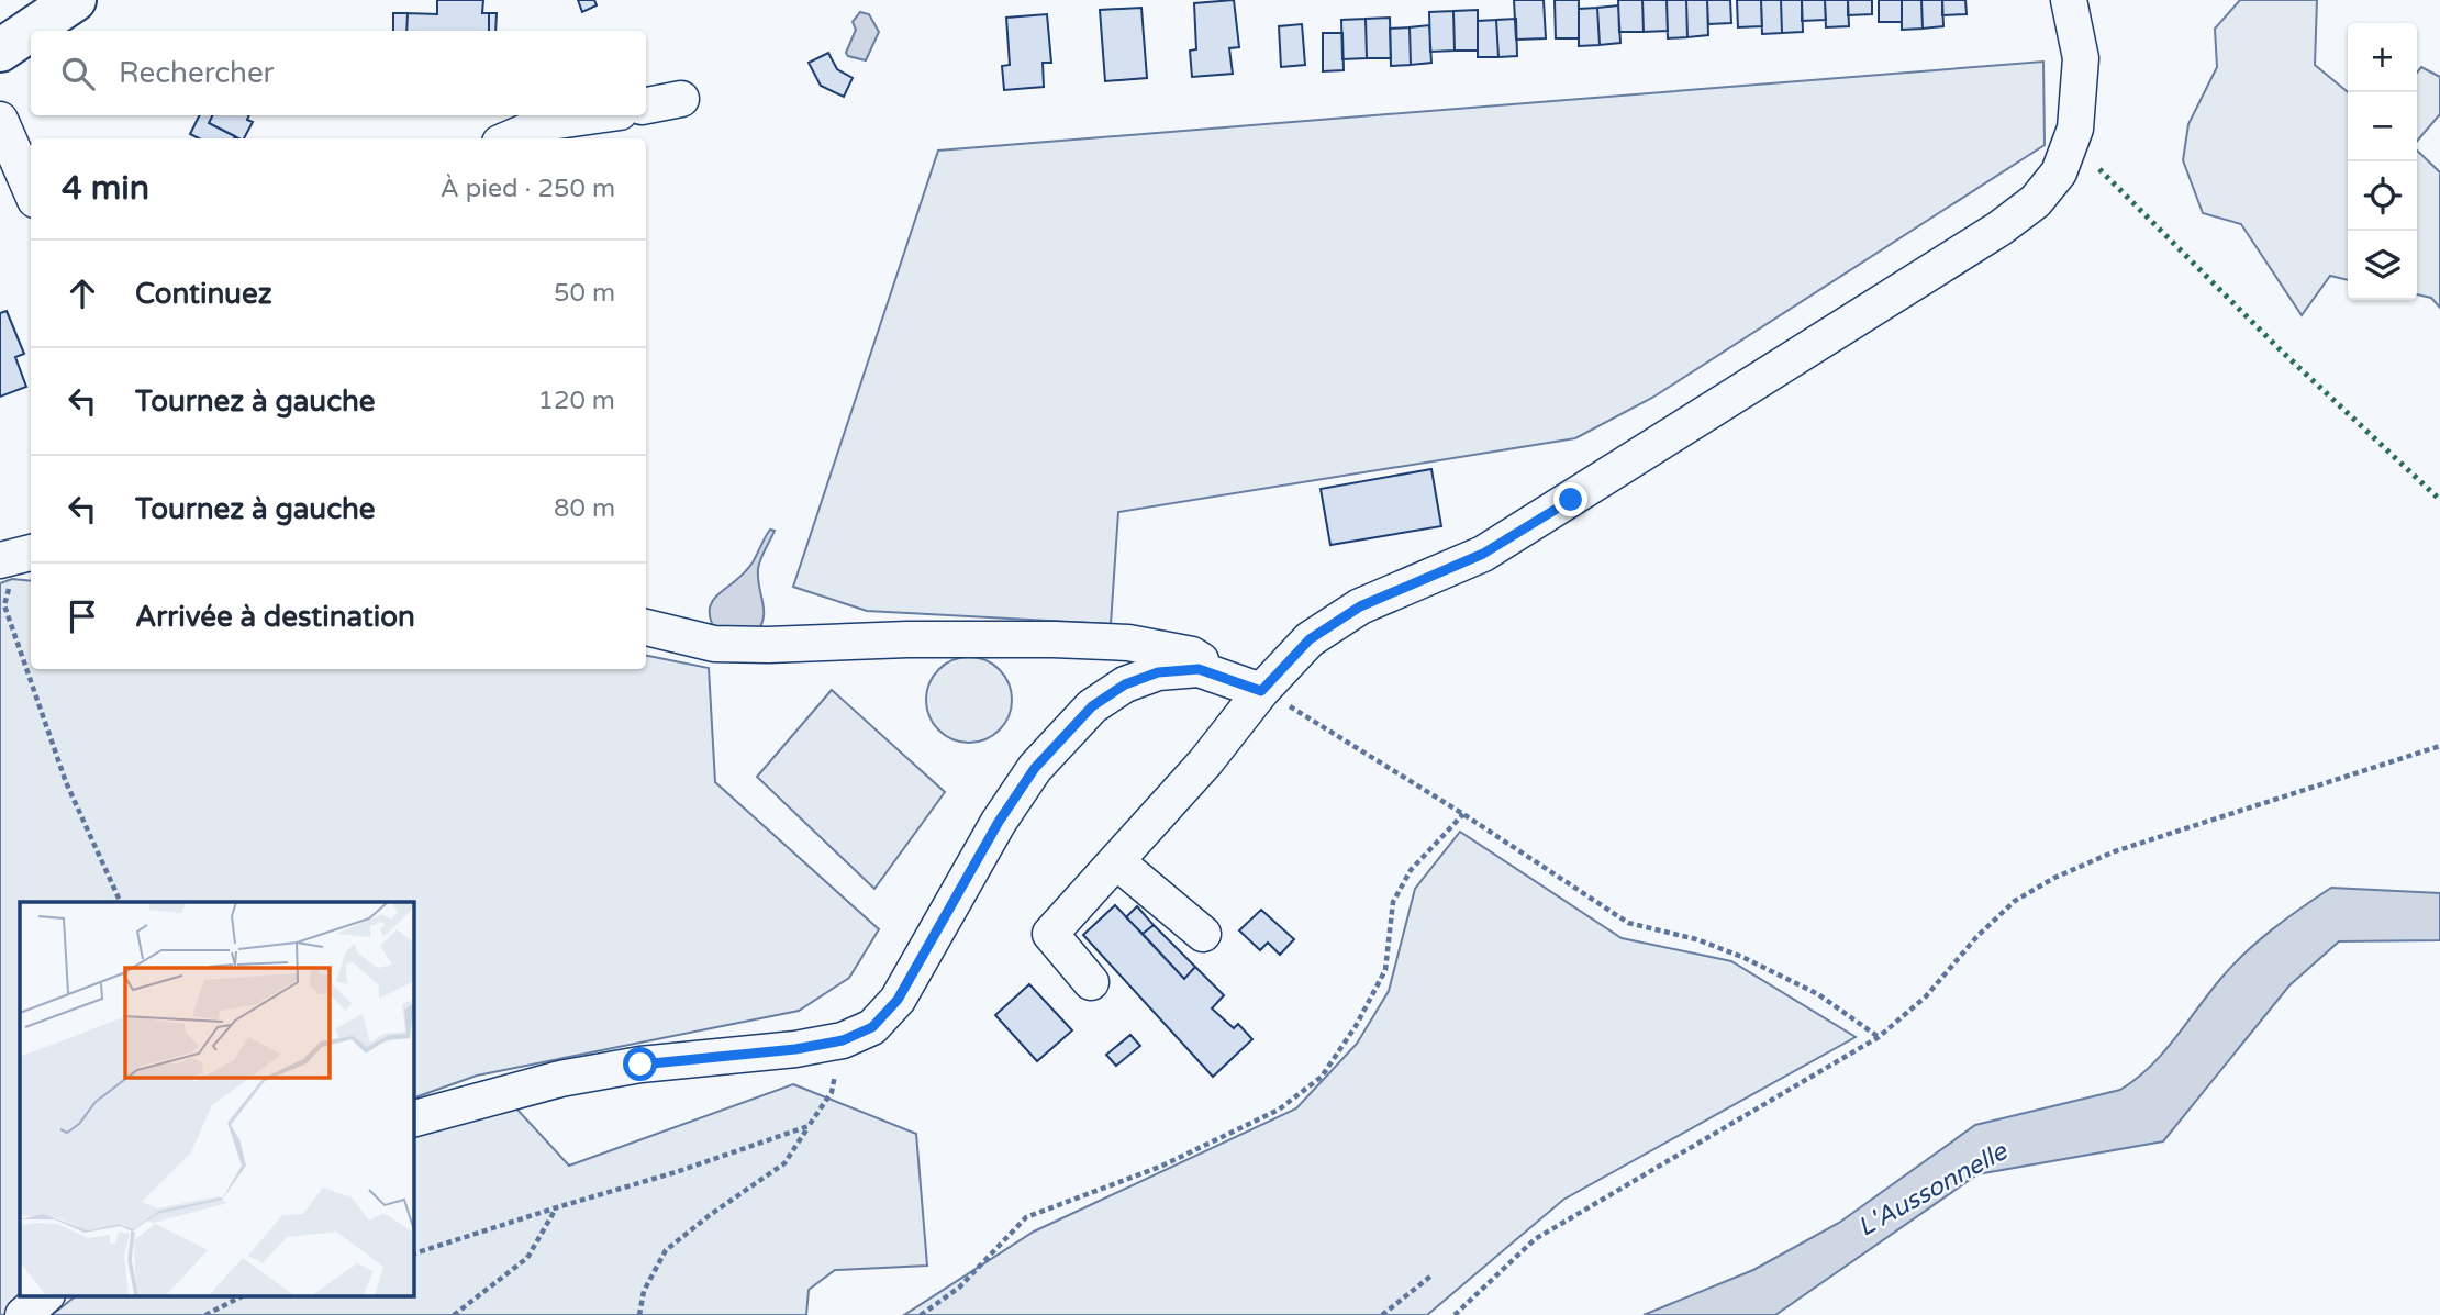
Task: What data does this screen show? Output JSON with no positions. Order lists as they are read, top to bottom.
{
  "water": ["L'Aussonnelle"],
  "page": {
    "map_buttons": ["+", "−"],
    "search": "Rechercher",
    "heading": ["4 min", "À pied · 250 m"],
    "list": [
      ["Continuez", "50 m"],
      ["Tournez à gauche", "120 m"],
      ["Tournez à gauche", "80 m"],
      "Arrivée à destination"
    ]
  }
}
